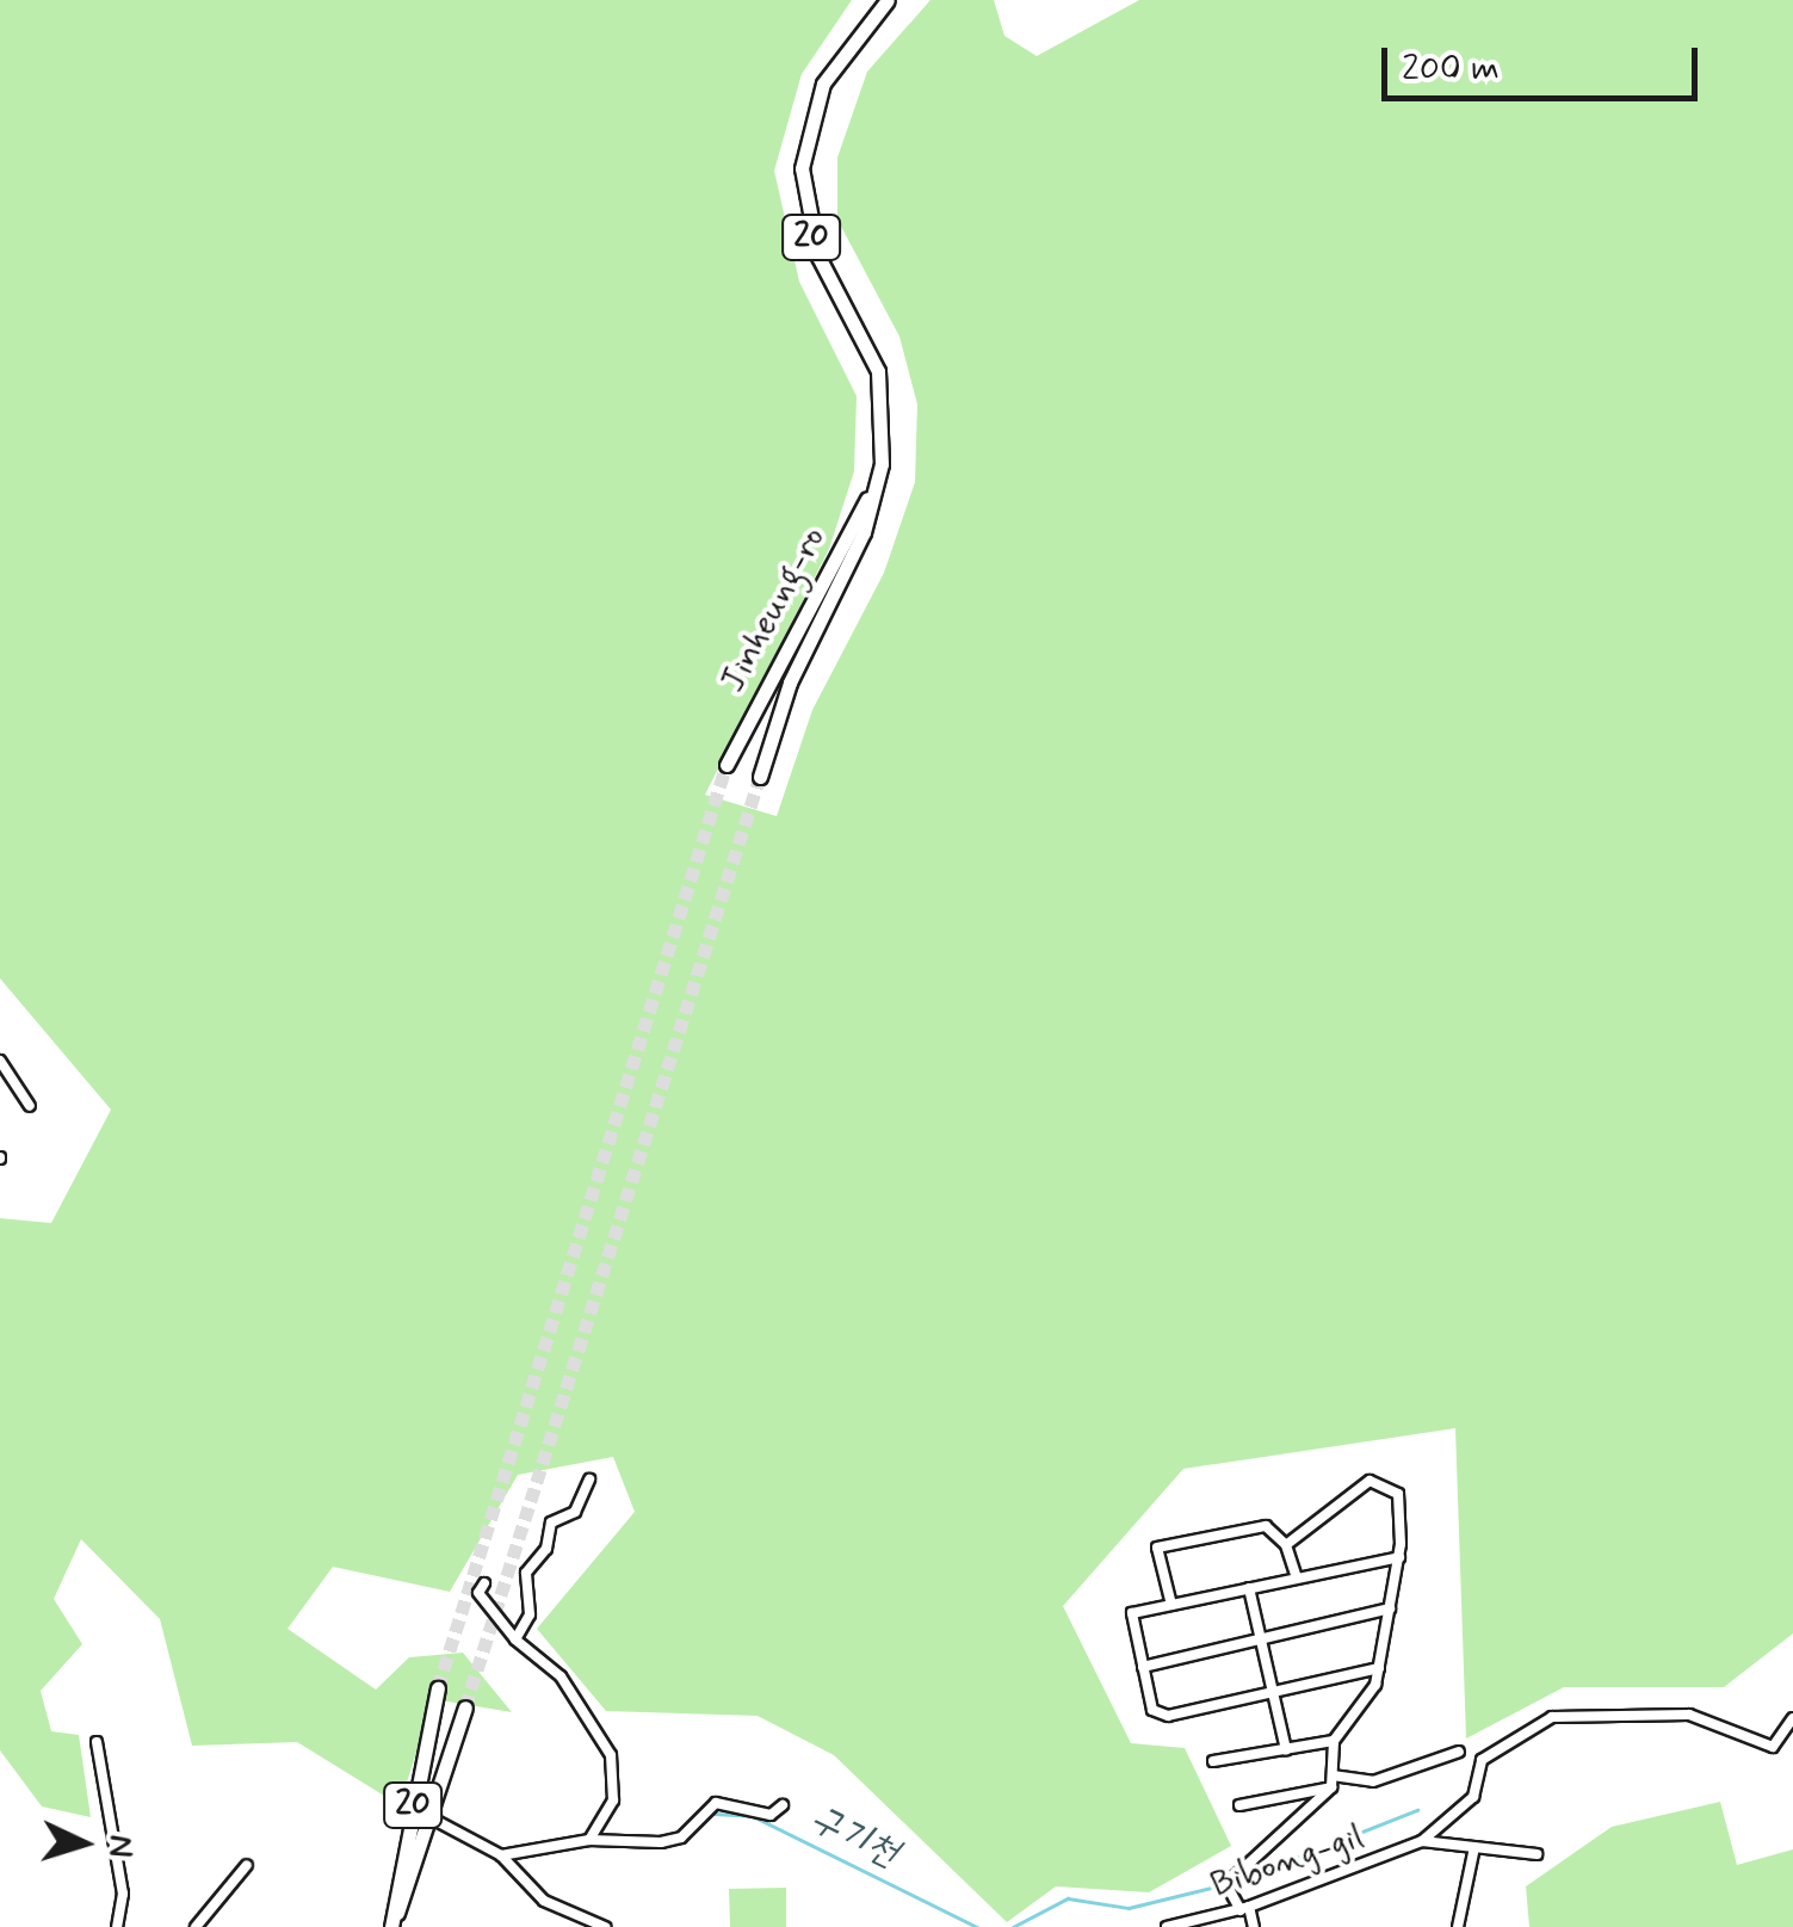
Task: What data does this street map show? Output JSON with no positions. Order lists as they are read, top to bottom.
{
  "streets": {
    "main road": ["20", "Jinheung-ro"],
    "street": ["Bibong-gil"]
  },
  "water": ["구기천"],
  "scale_bar": "200 m",
  "north": "right"
}
